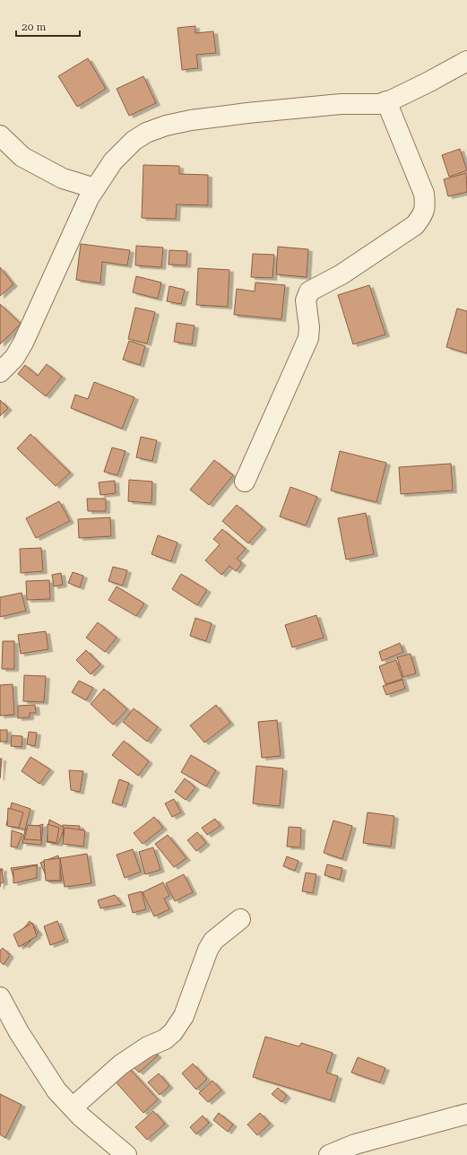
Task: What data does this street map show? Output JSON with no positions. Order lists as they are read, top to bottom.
{
  "scale_bar": "20 m"
}
